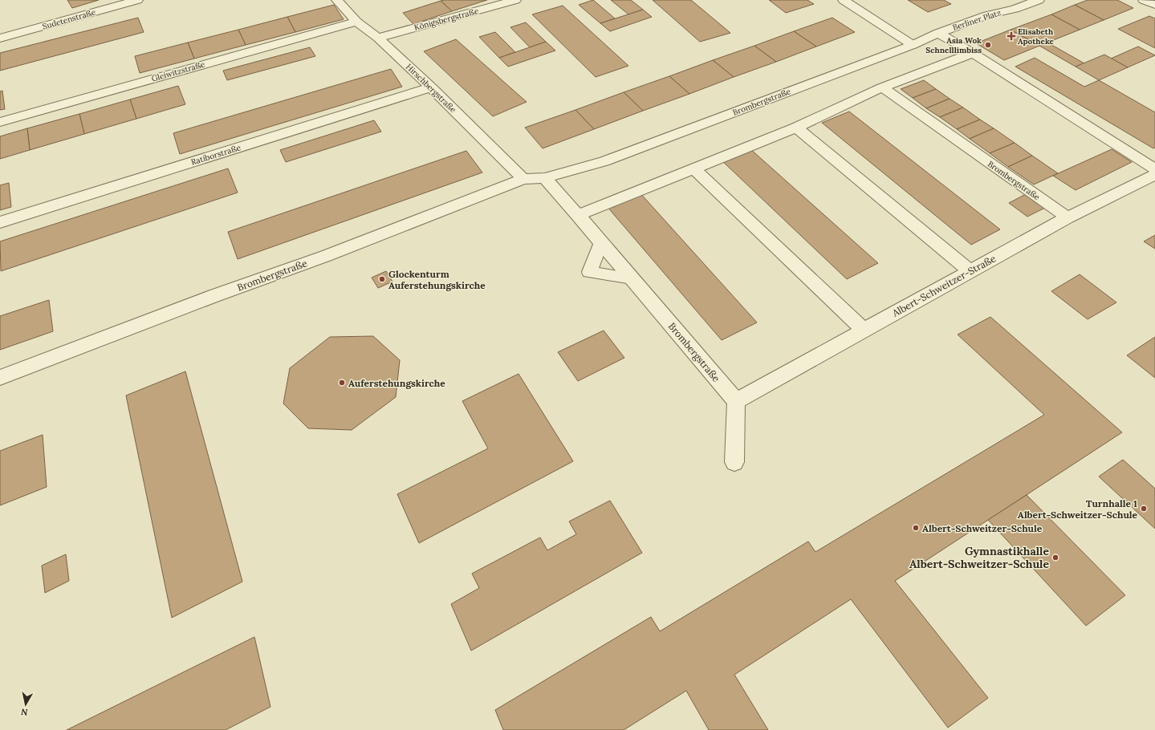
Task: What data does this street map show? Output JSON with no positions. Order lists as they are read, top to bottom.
{
  "streets": {
    "street": [
      "Sudetenstraße",
      "Königsbergstraße",
      "Berliner Platz",
      "Gleiwitzstraße",
      "Hirschbergstraße",
      "Brombergstraße",
      "Ratiborstraße",
      "Albert-Schweitzer-Straße"
    ]
  },
  "crossings": [
    ["Königsbergstraße", "Hirschbergstraße"],
    ["Berliner Platz", "Brombergstraße"],
    ["Gleiwitzstraße", "Hirschbergstraße"],
    ["Hirschbergstraße", "Brombergstraße"],
    ["Hirschbergstraße", "Ratiborstraße"],
    ["Brombergstraße", "Albert-Schweitzer-Straße"]
  ],
  "places": {
    "health": ["Elisabeth Apotheke"],
    "other": [
      "Asia Wok Schnelllimbiss",
      "Glockenturm Auferstehungskirche",
      "Auferstehungskirche",
      "Turnhalle 1 Albert-Schweitzer-Schule",
      "Albert-Schweitzer-Schule",
      "Gymnastikhalle Albert-Schweitzer-Schule"
    ]
  },
  "north": "bottom"
}
